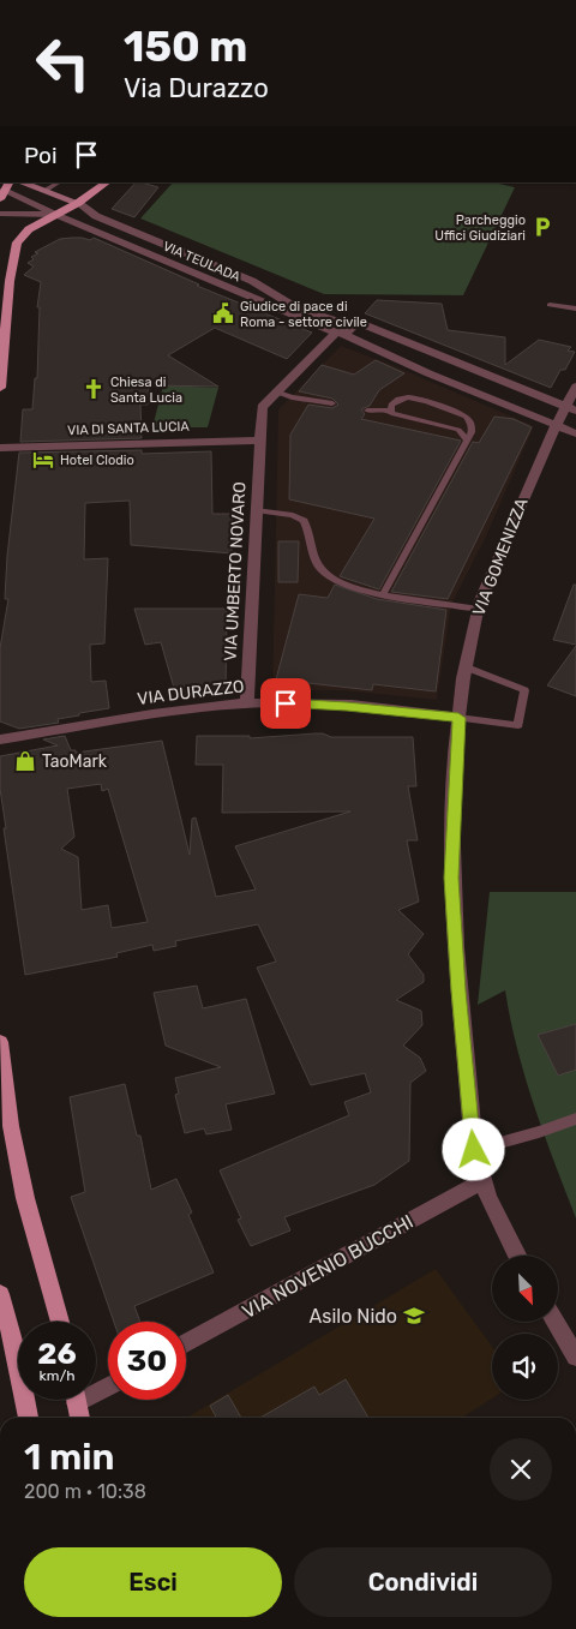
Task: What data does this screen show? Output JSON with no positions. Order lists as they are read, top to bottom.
{
  "streets": {
    "street": [
      "VIA TEULADA",
      "VIA DI SANTA LUCIA",
      "VIA GOMENIZZA",
      "VIA UMBERTO NOVARO",
      "VIA DURAZZO",
      "VIA NOVENIO BUCCHI"
    ]
  },
  "crossings": [
    ["VIA TEULADA", "VIA GOMENIZZA"],
    ["VIA TEULADA", "VIA UMBERTO NOVARO"],
    ["VIA DI SANTA LUCIA", "VIA UMBERTO NOVARO"],
    ["VIA GOMENIZZA", "VIA DURAZZO"],
    ["VIA GOMENIZZA", "VIA NOVENIO BUCCHI"],
    ["VIA UMBERTO NOVARO", "VIA DURAZZO"]
  ],
  "places": {
    "parking": ["Parcheggio Uffici Giudiziari"],
    "public building": ["Giudice di pace di Roma - settore civile"],
    "church": ["Chiesa di Santa Lucia"],
    "hotel": ["Hotel Clodio"],
    "shop": ["TaoMark"],
    "school or university": ["Asilo Nido"]
  },
  "north": "bottom right",
  "page": {
    "turn": ["150 m", "Via Durazzo"],
    "then": "Poi",
    "speed": "26 km/h",
    "limit": "30",
    "heading": ["1 min", "200 m · 10:38"],
    "buttons": ["Esci", "Condividi"]
  }
}
